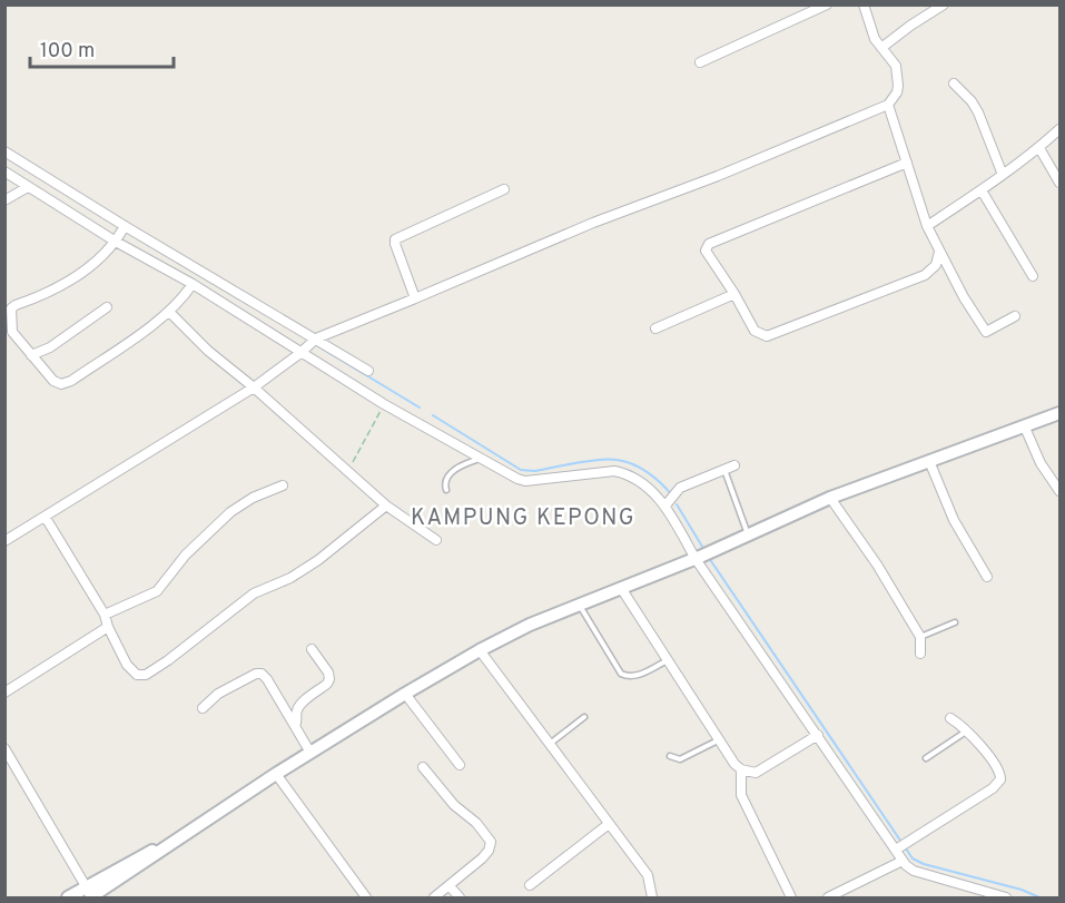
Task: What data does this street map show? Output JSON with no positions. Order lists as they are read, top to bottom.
{
  "districts": ["KAMPUNG KEPONG"],
  "scale_bar": "100 m"
}
